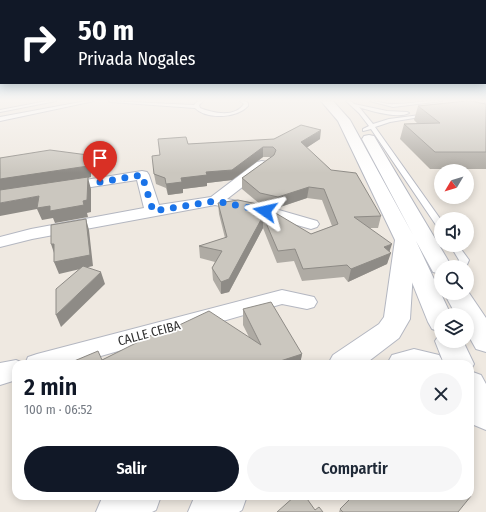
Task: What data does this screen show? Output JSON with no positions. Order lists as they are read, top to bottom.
{
  "streets": {
    "street": ["CALLE CEIBA"]
  },
  "north": "bottom left",
  "page": {
    "turn": ["50 m", "Privada Nogales"],
    "heading": ["2 min", "100 m · 06:52"],
    "buttons": ["Salir", "Compartir"]
  }
}
